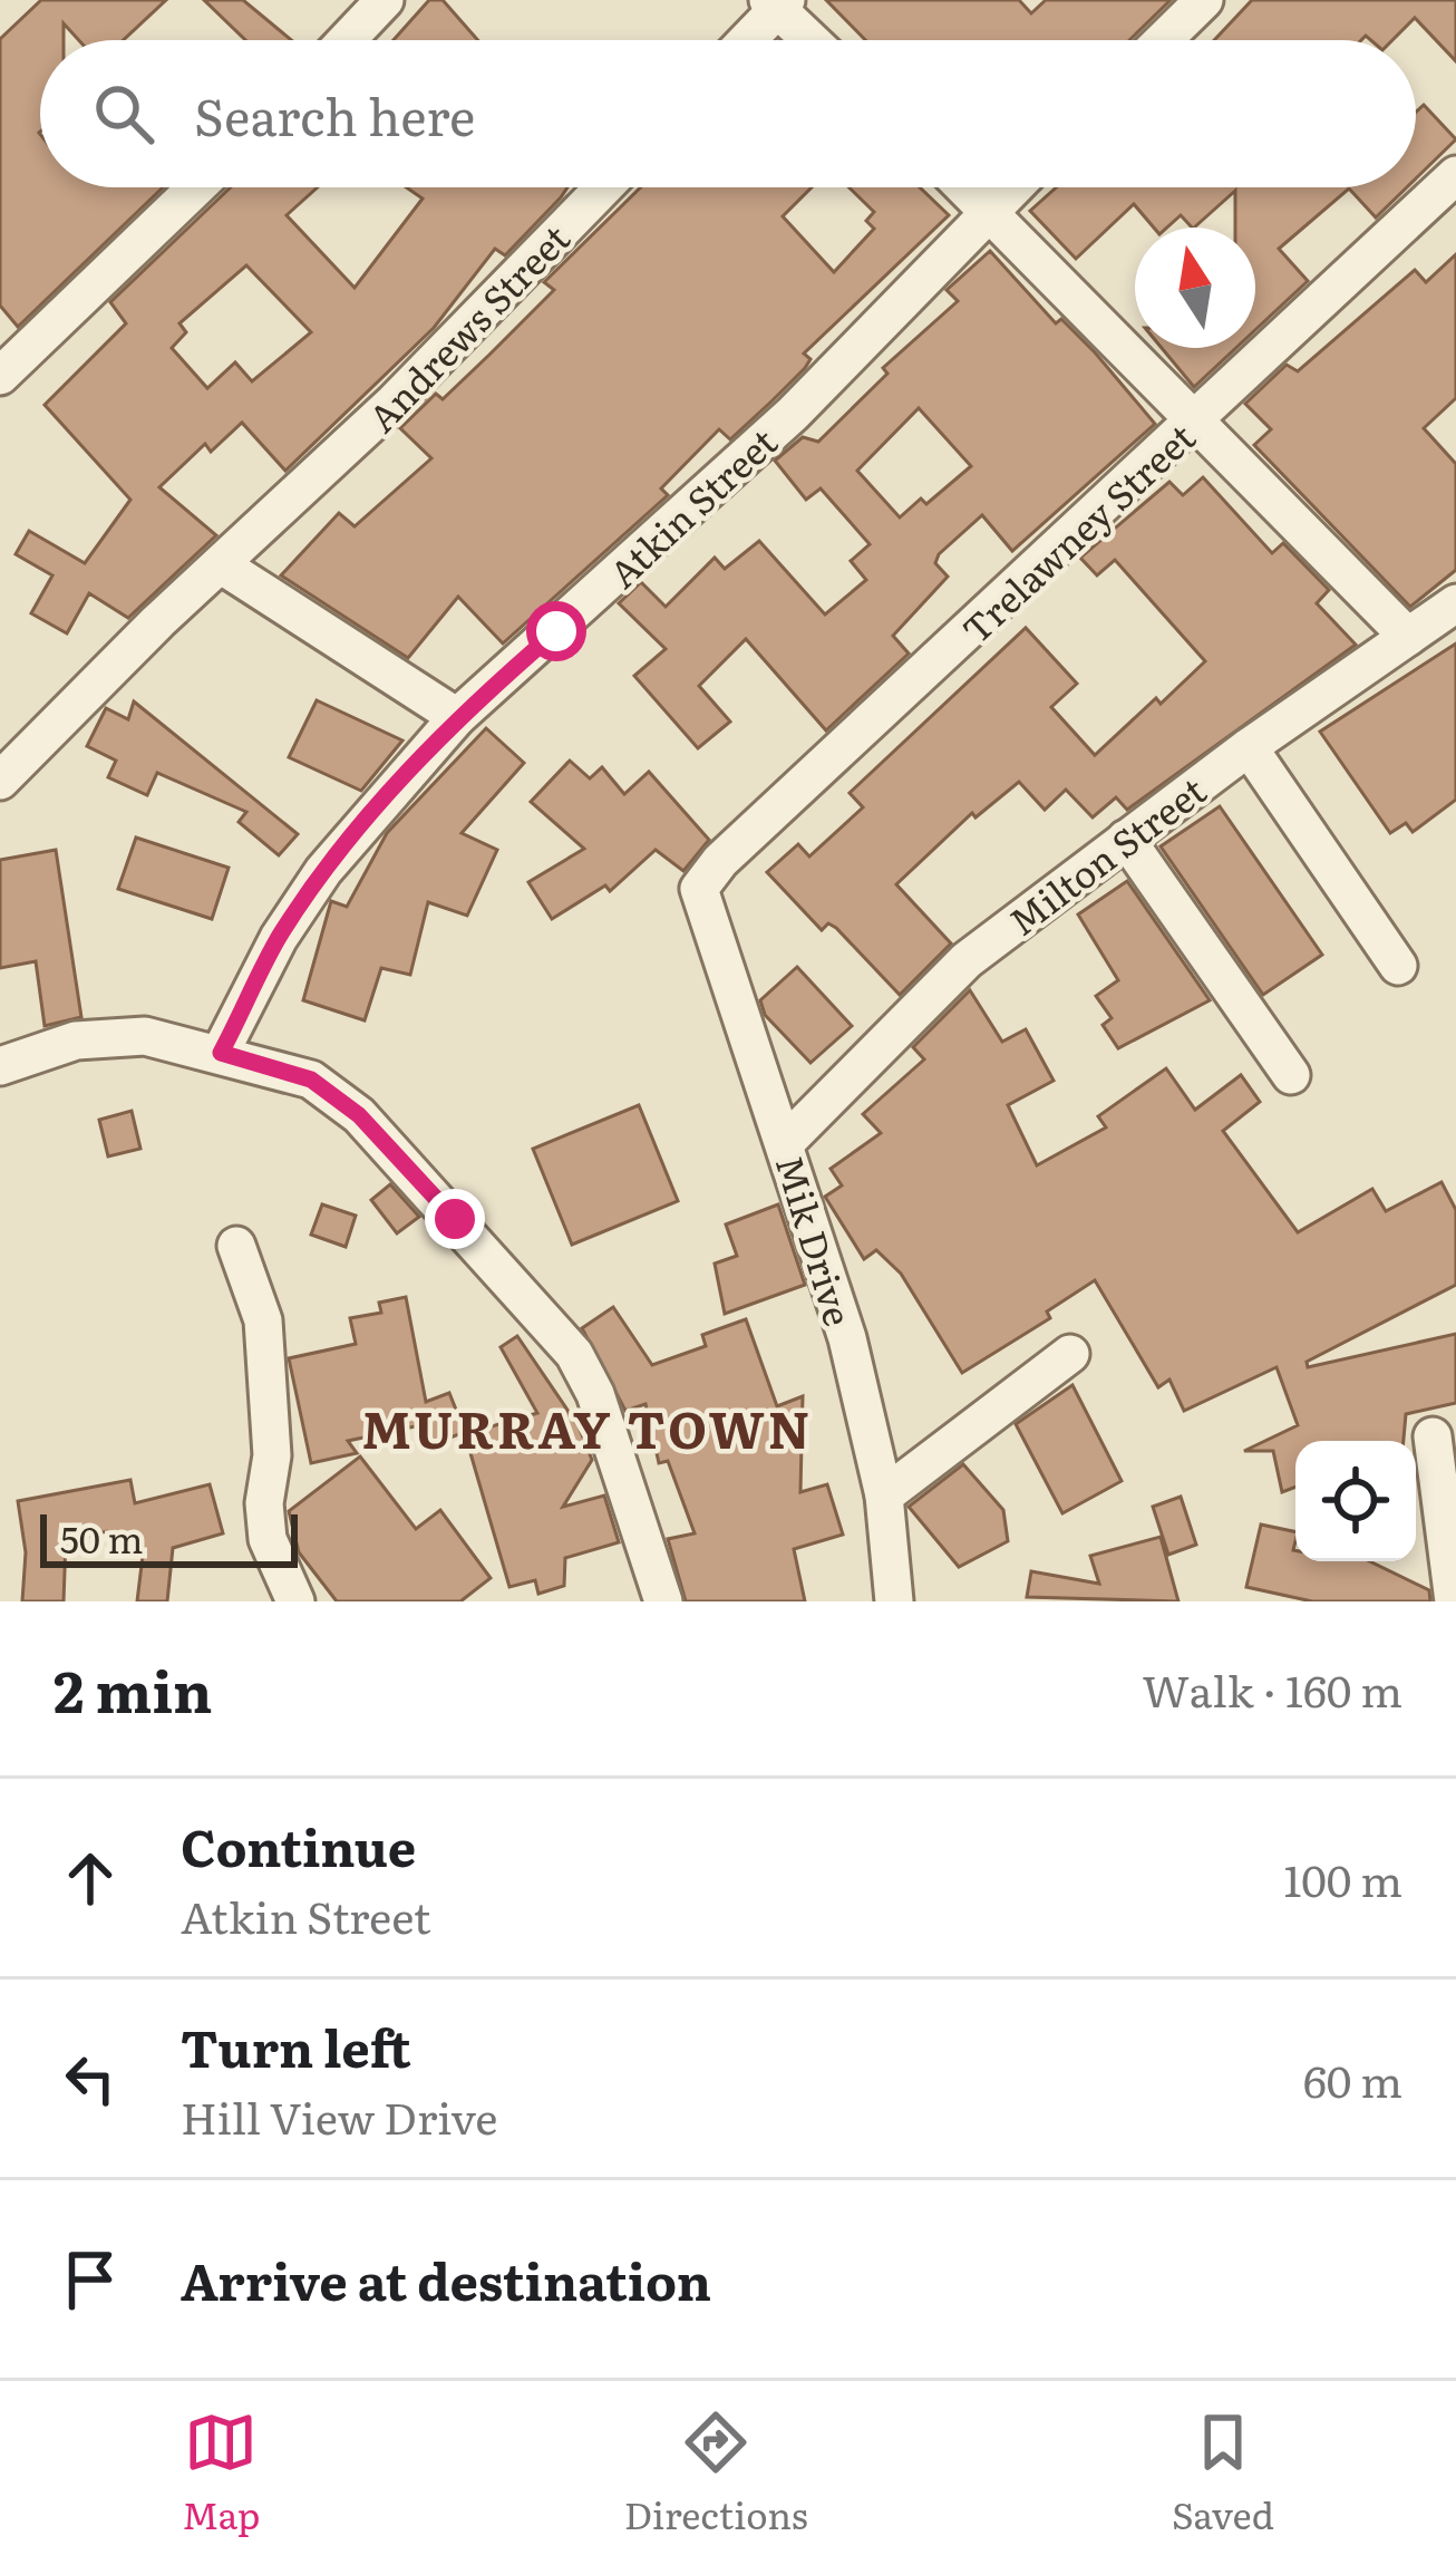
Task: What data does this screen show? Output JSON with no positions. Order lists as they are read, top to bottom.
{
  "streets": {
    "street": [
      "Andrews Street",
      "Atkin Street",
      "Trelawney Street",
      "Milton Street",
      "Mik Drive"
    ]
  },
  "crossings": [
    ["Trelawney Street", "Mik Drive"],
    ["Milton Street", "Mik Drive"]
  ],
  "districts": ["MURRAY TOWN"],
  "scale_bar": "50 m",
  "north": "top",
  "page": {
    "search": "Search here",
    "scale": "50 m",
    "heading": ["2 min", "Walk · 160 m"],
    "list": [
      ["Continue", "Atkin Street", "100 m"],
      ["Turn left", "Hill View Drive", "60 m"],
      "Arrive at destination"
    ],
    "nav": ["Map", "Directions", "Saved"]
  }
}
